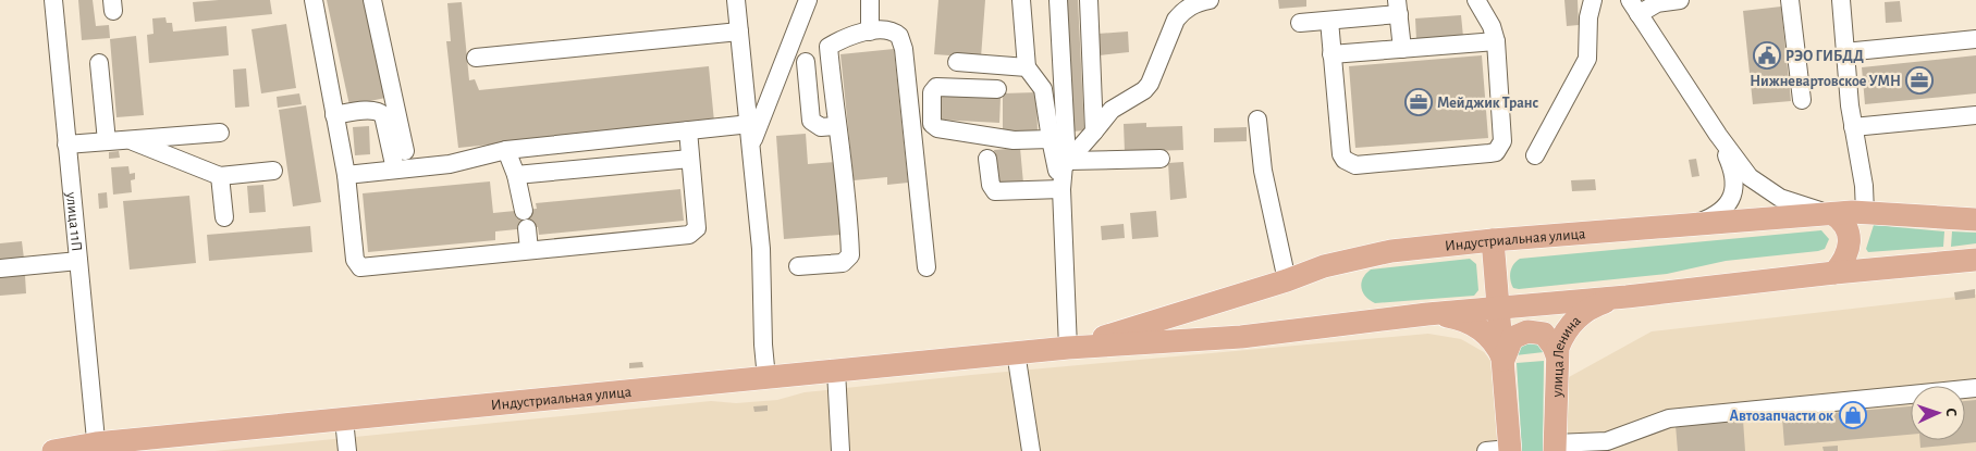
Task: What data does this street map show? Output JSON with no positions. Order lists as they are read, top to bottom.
{
  "streets": {
    "main road": ["Индустриальная улица", "улица Ленина"],
    "street": ["улица 11П"]
  },
  "crossings": [
    ["улица 11П", "Индустриальная улица"],
    ["Индустриальная улица", "улица Ленина"]
  ],
  "places": {
    "public building": ["РЭО ГИБДД"],
    "office": ["Нижневартовское УМН", "Мейджик Транс"],
    "shop": ["Автозапчасти ок"]
  },
  "north": "right"
}
